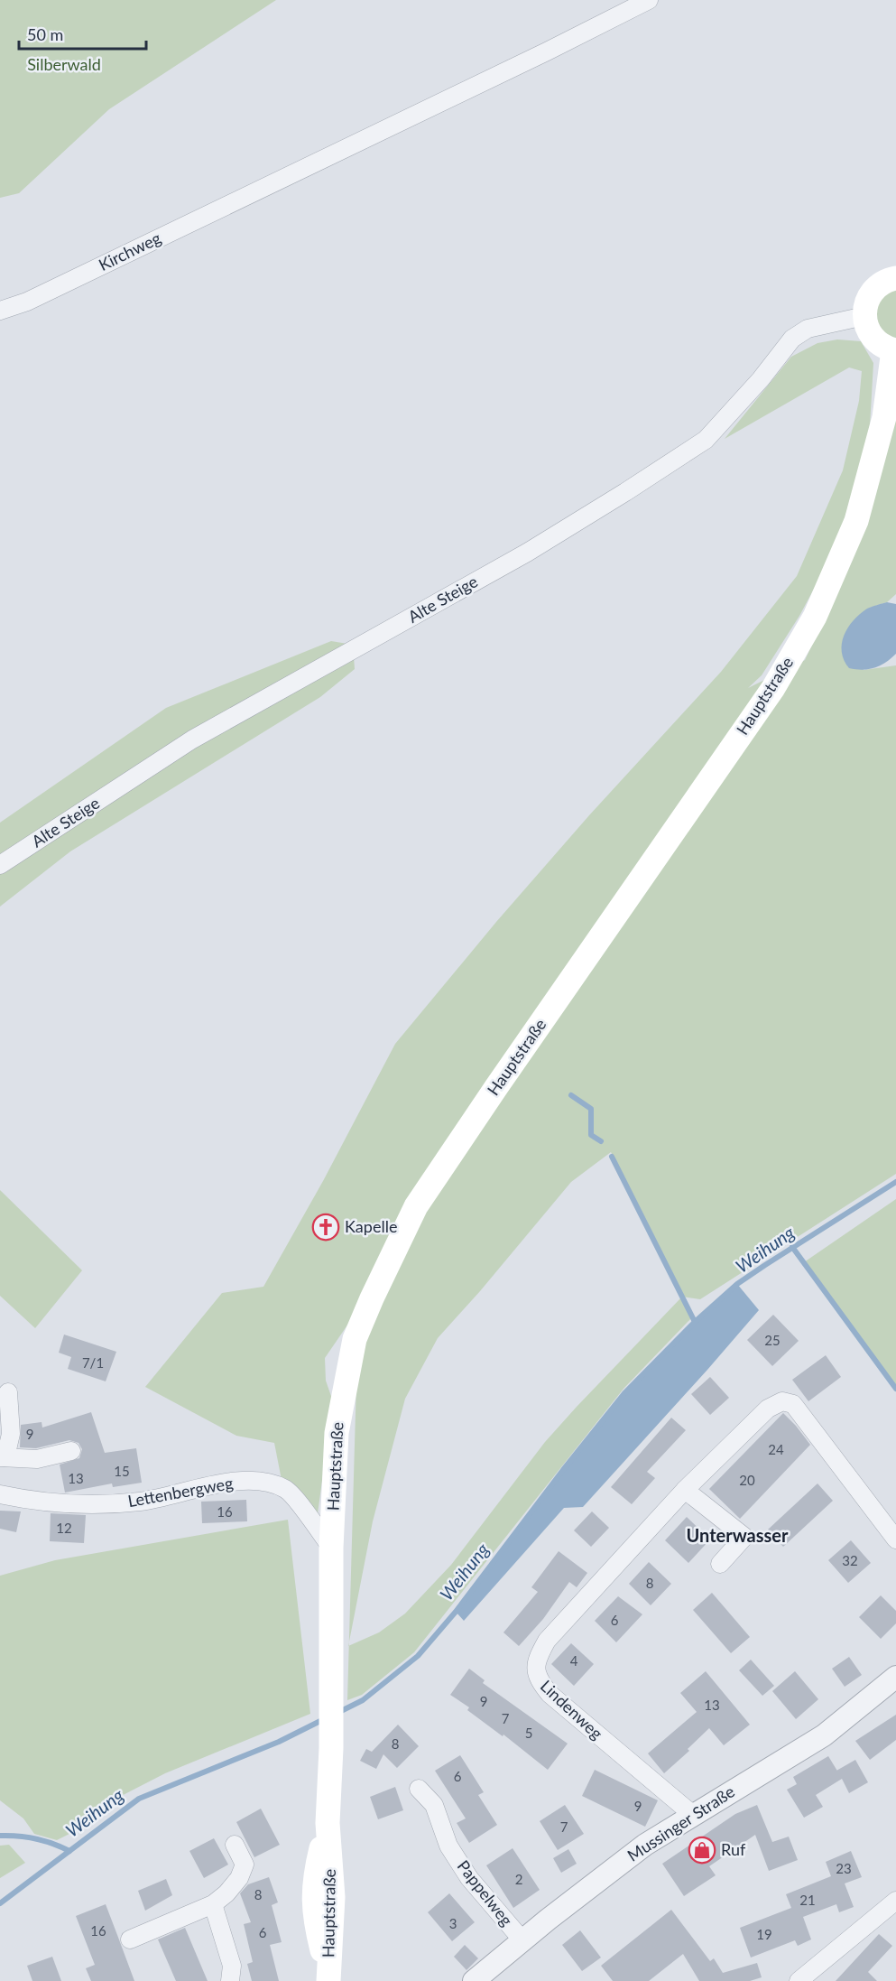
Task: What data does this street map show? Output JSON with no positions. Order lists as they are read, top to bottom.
{
  "streets": {
    "main road": ["Hauptstraße"],
    "street": [
      "Kirchweg",
      "Alte Steige",
      "Lettenbergweg",
      "Lindenweg",
      "Mussinger Straße",
      "Pappelweg"
    ]
  },
  "crossings": [
    ["Hauptstraße", "Lettenbergweg"],
    ["Lindenweg", "Mussinger Straße"],
    ["Mussinger Straße", "Pappelweg"]
  ],
  "districts": ["Unterwasser"],
  "water": ["Weihung"],
  "parks": ["Silberwald"],
  "places": {
    "church": ["Kapelle"],
    "shop": ["Ruf"]
  },
  "house_numbers": [
    "25",
    "7/1",
    "9",
    "24",
    "15",
    "13",
    "20",
    "16",
    "12",
    "32",
    "8",
    "6",
    "4",
    "9",
    "13",
    "7",
    "5",
    "8",
    "6",
    "9",
    "7",
    "23",
    "2",
    "8",
    "21",
    "3",
    "16",
    "6",
    "19"
  ],
  "scale_bar": "50 m"
}
